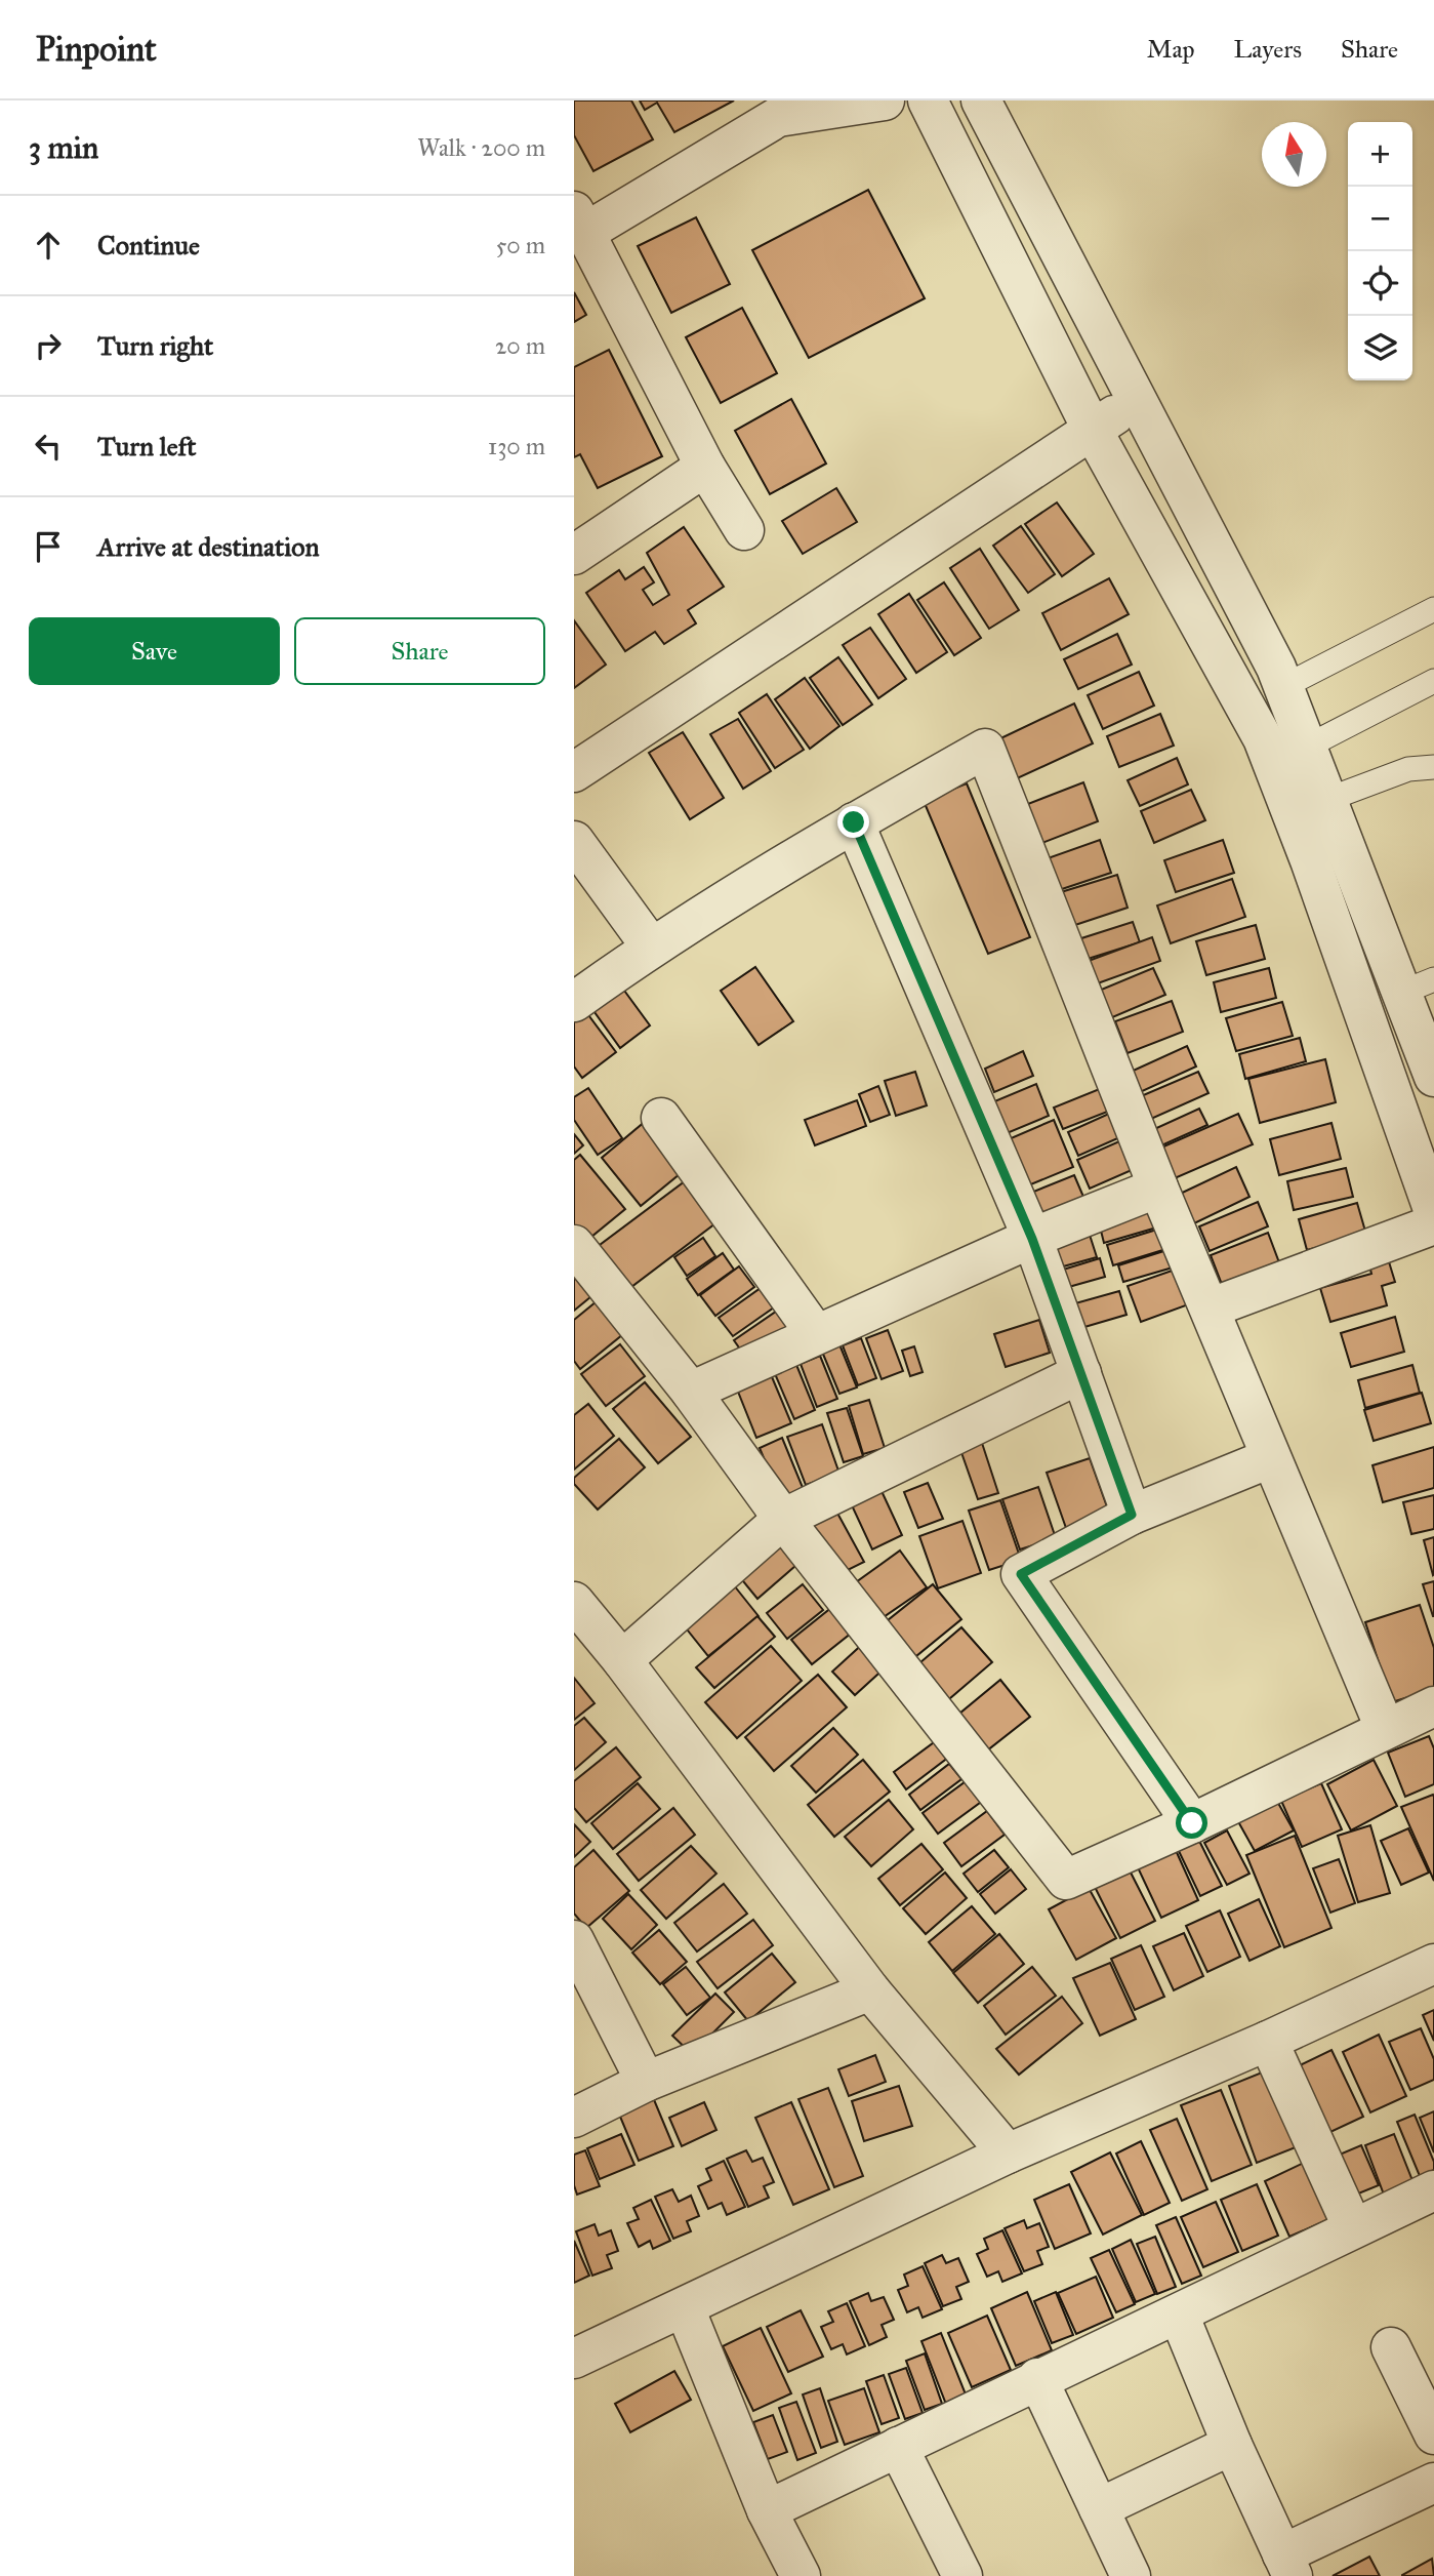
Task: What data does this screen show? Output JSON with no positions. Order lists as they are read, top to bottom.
{
  "north": "top",
  "page": {
    "header": "Pinpoint",
    "nav": ["Map", "Layers", "Share"],
    "heading": ["3 min", "Walk · 200 m"],
    "map_buttons": ["+", "−"],
    "list": [
      ["Continue", "50 m"],
      ["Turn right", "20 m"],
      ["Turn left", "130 m"],
      "Arrive at destination"
    ],
    "buttons": ["Save", "Share"]
  }
}
